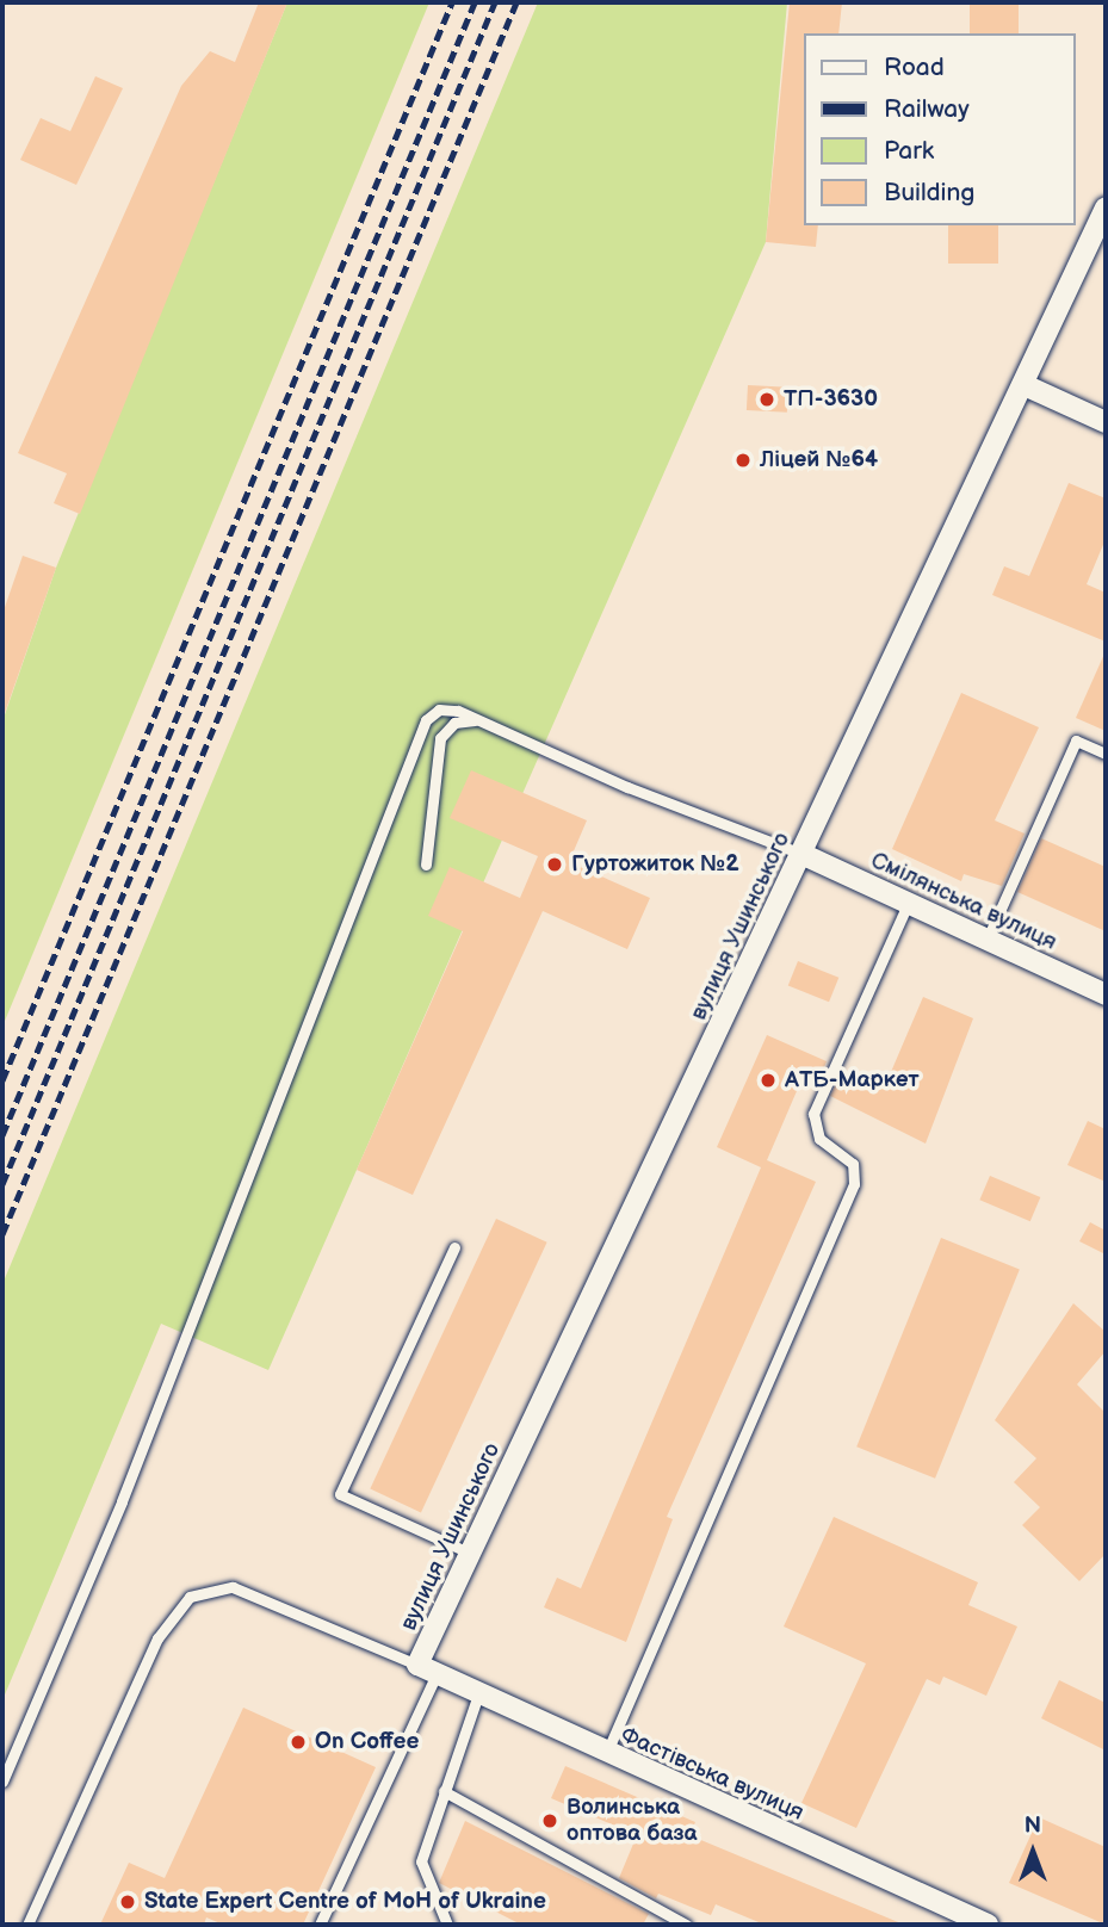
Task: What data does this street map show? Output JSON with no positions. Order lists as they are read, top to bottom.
{
  "streets": {
    "street": ["Смілянська вулиця", "вулиця Ушинського", "Фастівська вулиця"]
  },
  "crossings": [
    ["Смілянська вулиця", "вулиця Ушинського"],
    ["вулиця Ушинського", "Фастівська вулиця"]
  ],
  "places": [
    "ТП-3630",
    "Ліцей №64",
    "Гуртожиток №2",
    "АТБ-Маркет",
    "On Coffee",
    "Волинська оптова база",
    "State Expert Centre of MoH of Ukraine"
  ],
  "legend": [
    "Road",
    "Railway",
    "Park",
    "Building"
  ],
  "north": "top"
}
